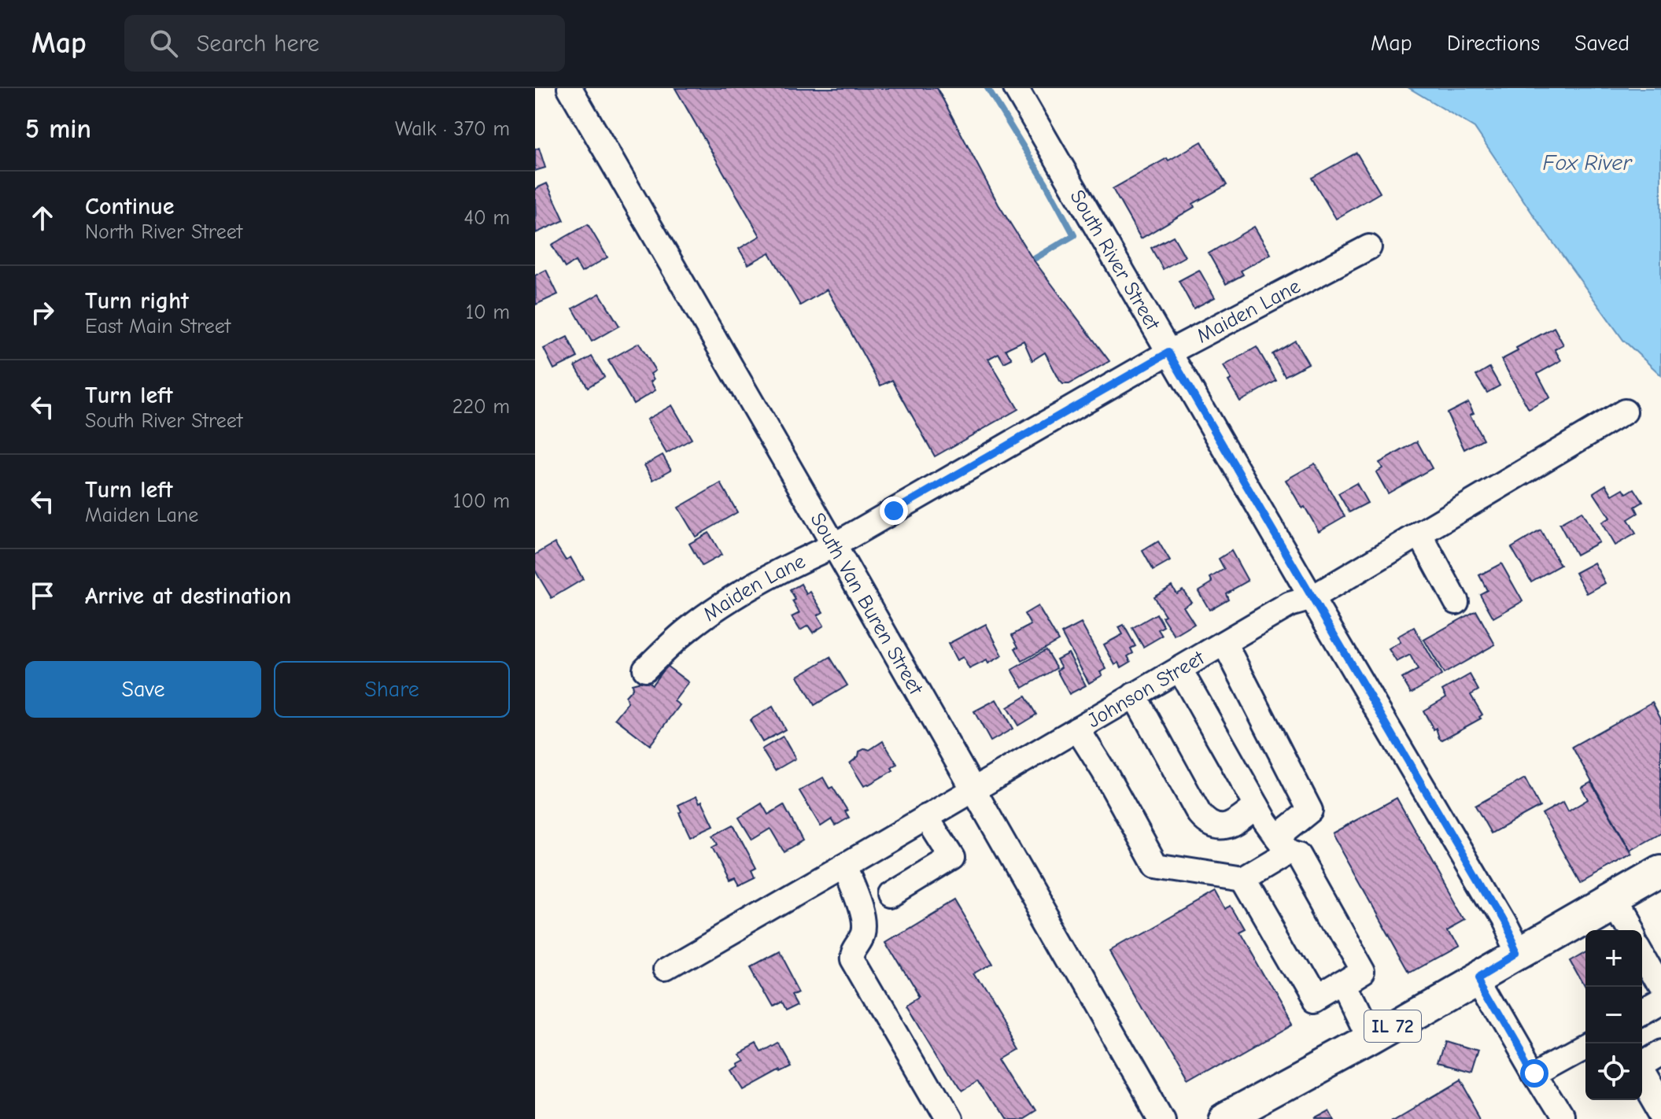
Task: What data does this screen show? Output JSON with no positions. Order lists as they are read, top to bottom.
{
  "streets": {
    "main road": ["IL 72"],
    "street": [
      "South River Street",
      "Maiden Lane",
      "South Van Buren Street",
      "Johnson Street"
    ]
  },
  "crossings": [
    ["South River Street", "Maiden Lane"],
    ["South River Street", "Johnson Street"],
    ["South River Street", "IL 72"],
    ["Maiden Lane", "South Van Buren Street"],
    ["South Van Buren Street", "Johnson Street"]
  ],
  "water": ["Fox River"],
  "page": {
    "header": "Map",
    "search": "Search here",
    "nav": ["Map", "Directions", "Saved"],
    "heading": ["5 min", "Walk · 370 m"],
    "list": [
      ["Continue", "North River Street", "40 m"],
      ["Turn right", "East Main Street", "10 m"],
      ["Turn left", "South River Street", "220 m"],
      ["Turn left", "Maiden Lane", "100 m"],
      "Arrive at destination"
    ],
    "buttons": ["Save", "Share"],
    "map_buttons": ["+", "−"]
  }
}
